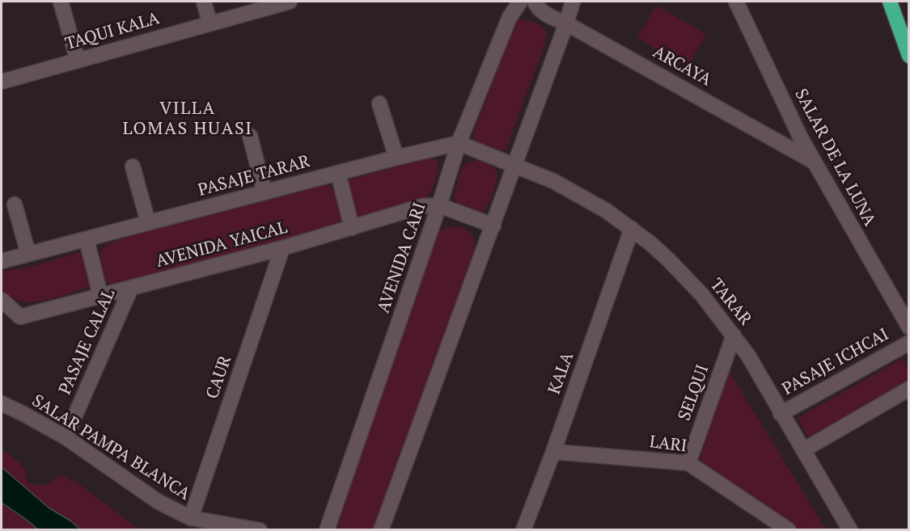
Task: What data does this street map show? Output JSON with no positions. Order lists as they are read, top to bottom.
{
  "streets": {
    "street": [
      "TAQUI KALA",
      "ARCAYA",
      "SALAR DE LA LUNA",
      "PASAJE TARAR",
      "AVENIDA YAICAL",
      "AVENIDA CARI",
      "TARAR",
      "PASAJE CALAL",
      "PASAJE ICHCAI",
      "KALA",
      "CAUR",
      "SELQUI",
      "LARI",
      "SALAR PAMPA BLANCA"
    ]
  },
  "crossings": [
    ["ARCAYA", "SALAR DE LA LUNA"],
    ["PASAJE TARAR", "AVENIDA CARI"],
    ["AVENIDA YAICAL", "AVENIDA CARI"],
    ["AVENIDA YAICAL", "PASAJE CALAL"],
    ["AVENIDA YAICAL", "CAUR"],
    ["TARAR", "PASAJE ICHCAI"],
    ["TARAR", "KALA"],
    ["TARAR", "SELQUI"],
    ["PASAJE CALAL", "SALAR PAMPA BLANCA"],
    ["KALA", "LARI"],
    ["CAUR", "SALAR PAMPA BLANCA"],
    ["SELQUI", "LARI"]
  ],
  "districts": ["VILLA LOMAS HUASI"]
}
